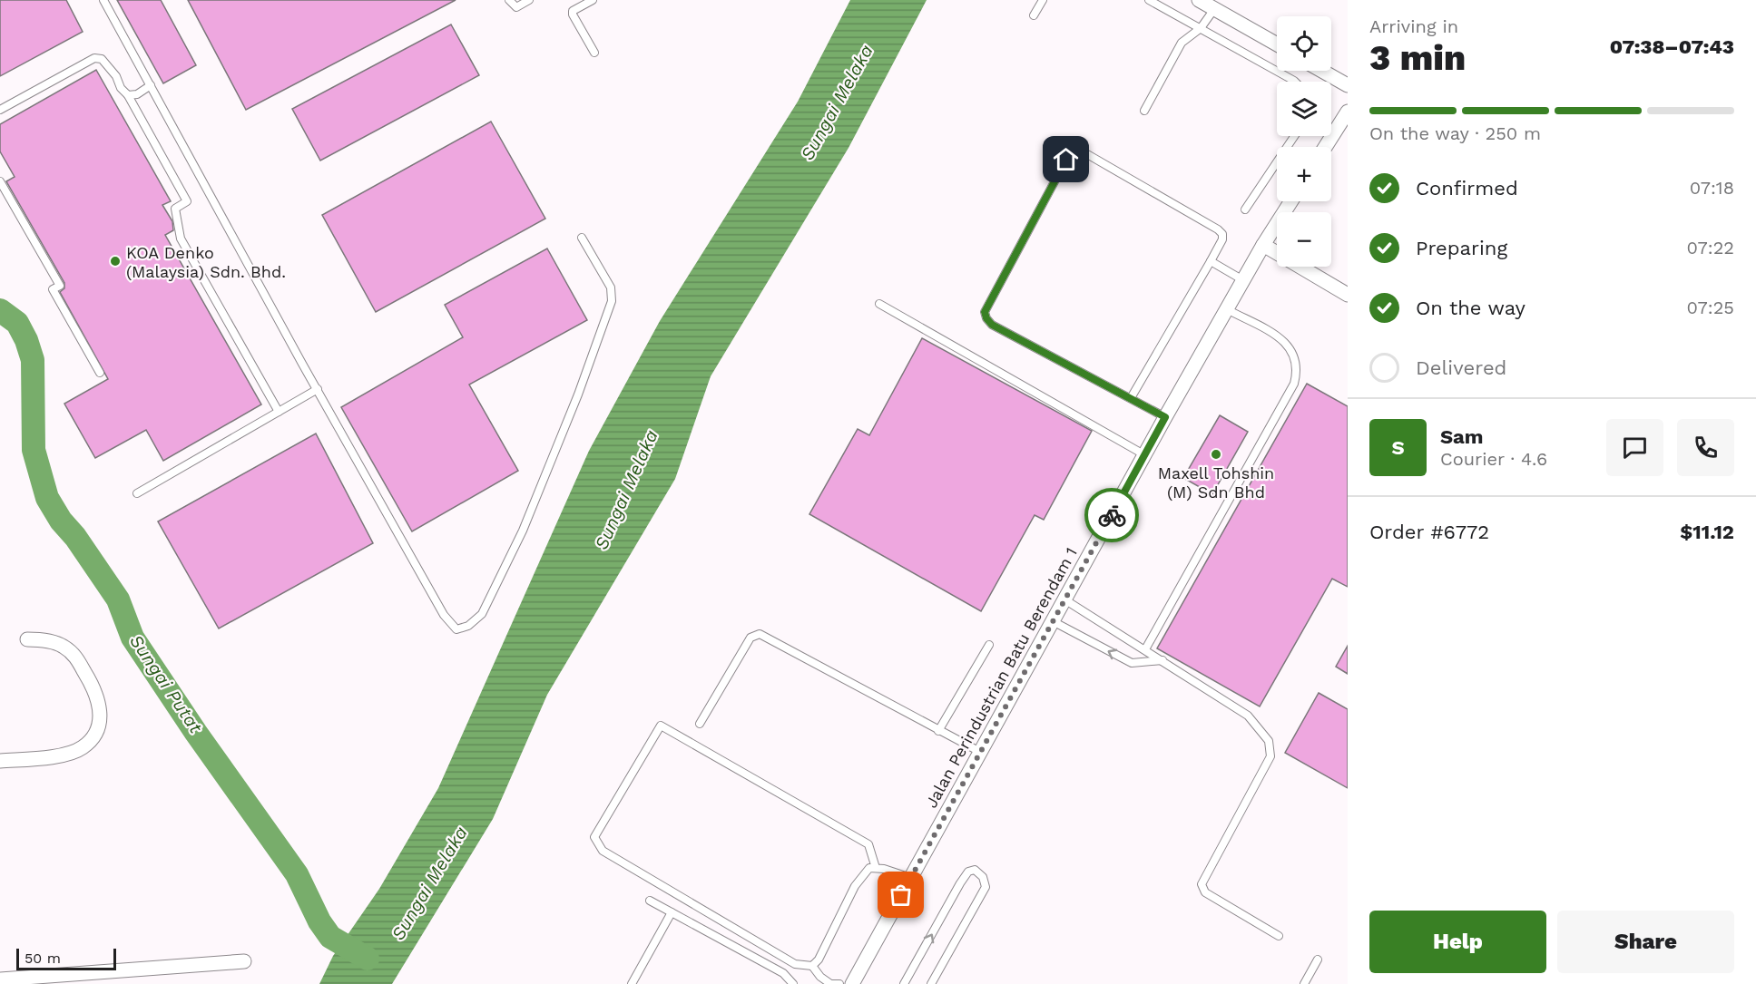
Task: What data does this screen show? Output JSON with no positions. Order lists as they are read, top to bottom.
{
  "streets": {
    "street": ["Jalan Perindustrian Batu Berendam 1"]
  },
  "water": ["Sungai Melaka", "Sungai Putat"],
  "places": ["KOA Denko (Malaysia) Sdn. Bhd.", "Maxell Tohshin (M) Sdn Bhd"],
  "scale_bar": "50 m",
  "page": {
    "heading": ["3 min", "Arriving in", "07:38–07:43"],
    "panel": [
      "Sam",
      "Courier · 4.6",
      "Order #6772",
      "$11.12"
    ],
    "map_buttons": ["+", "−"],
    "bar": "On the way · 250 m",
    "list": [
      ["Confirmed", "07:18"],
      ["Preparing", "07:22"],
      ["On the way", "07:25"],
      "Delivered"
    ],
    "round": "S",
    "buttons": ["Help", "Share"],
    "scale": "50 m"
  }
}
